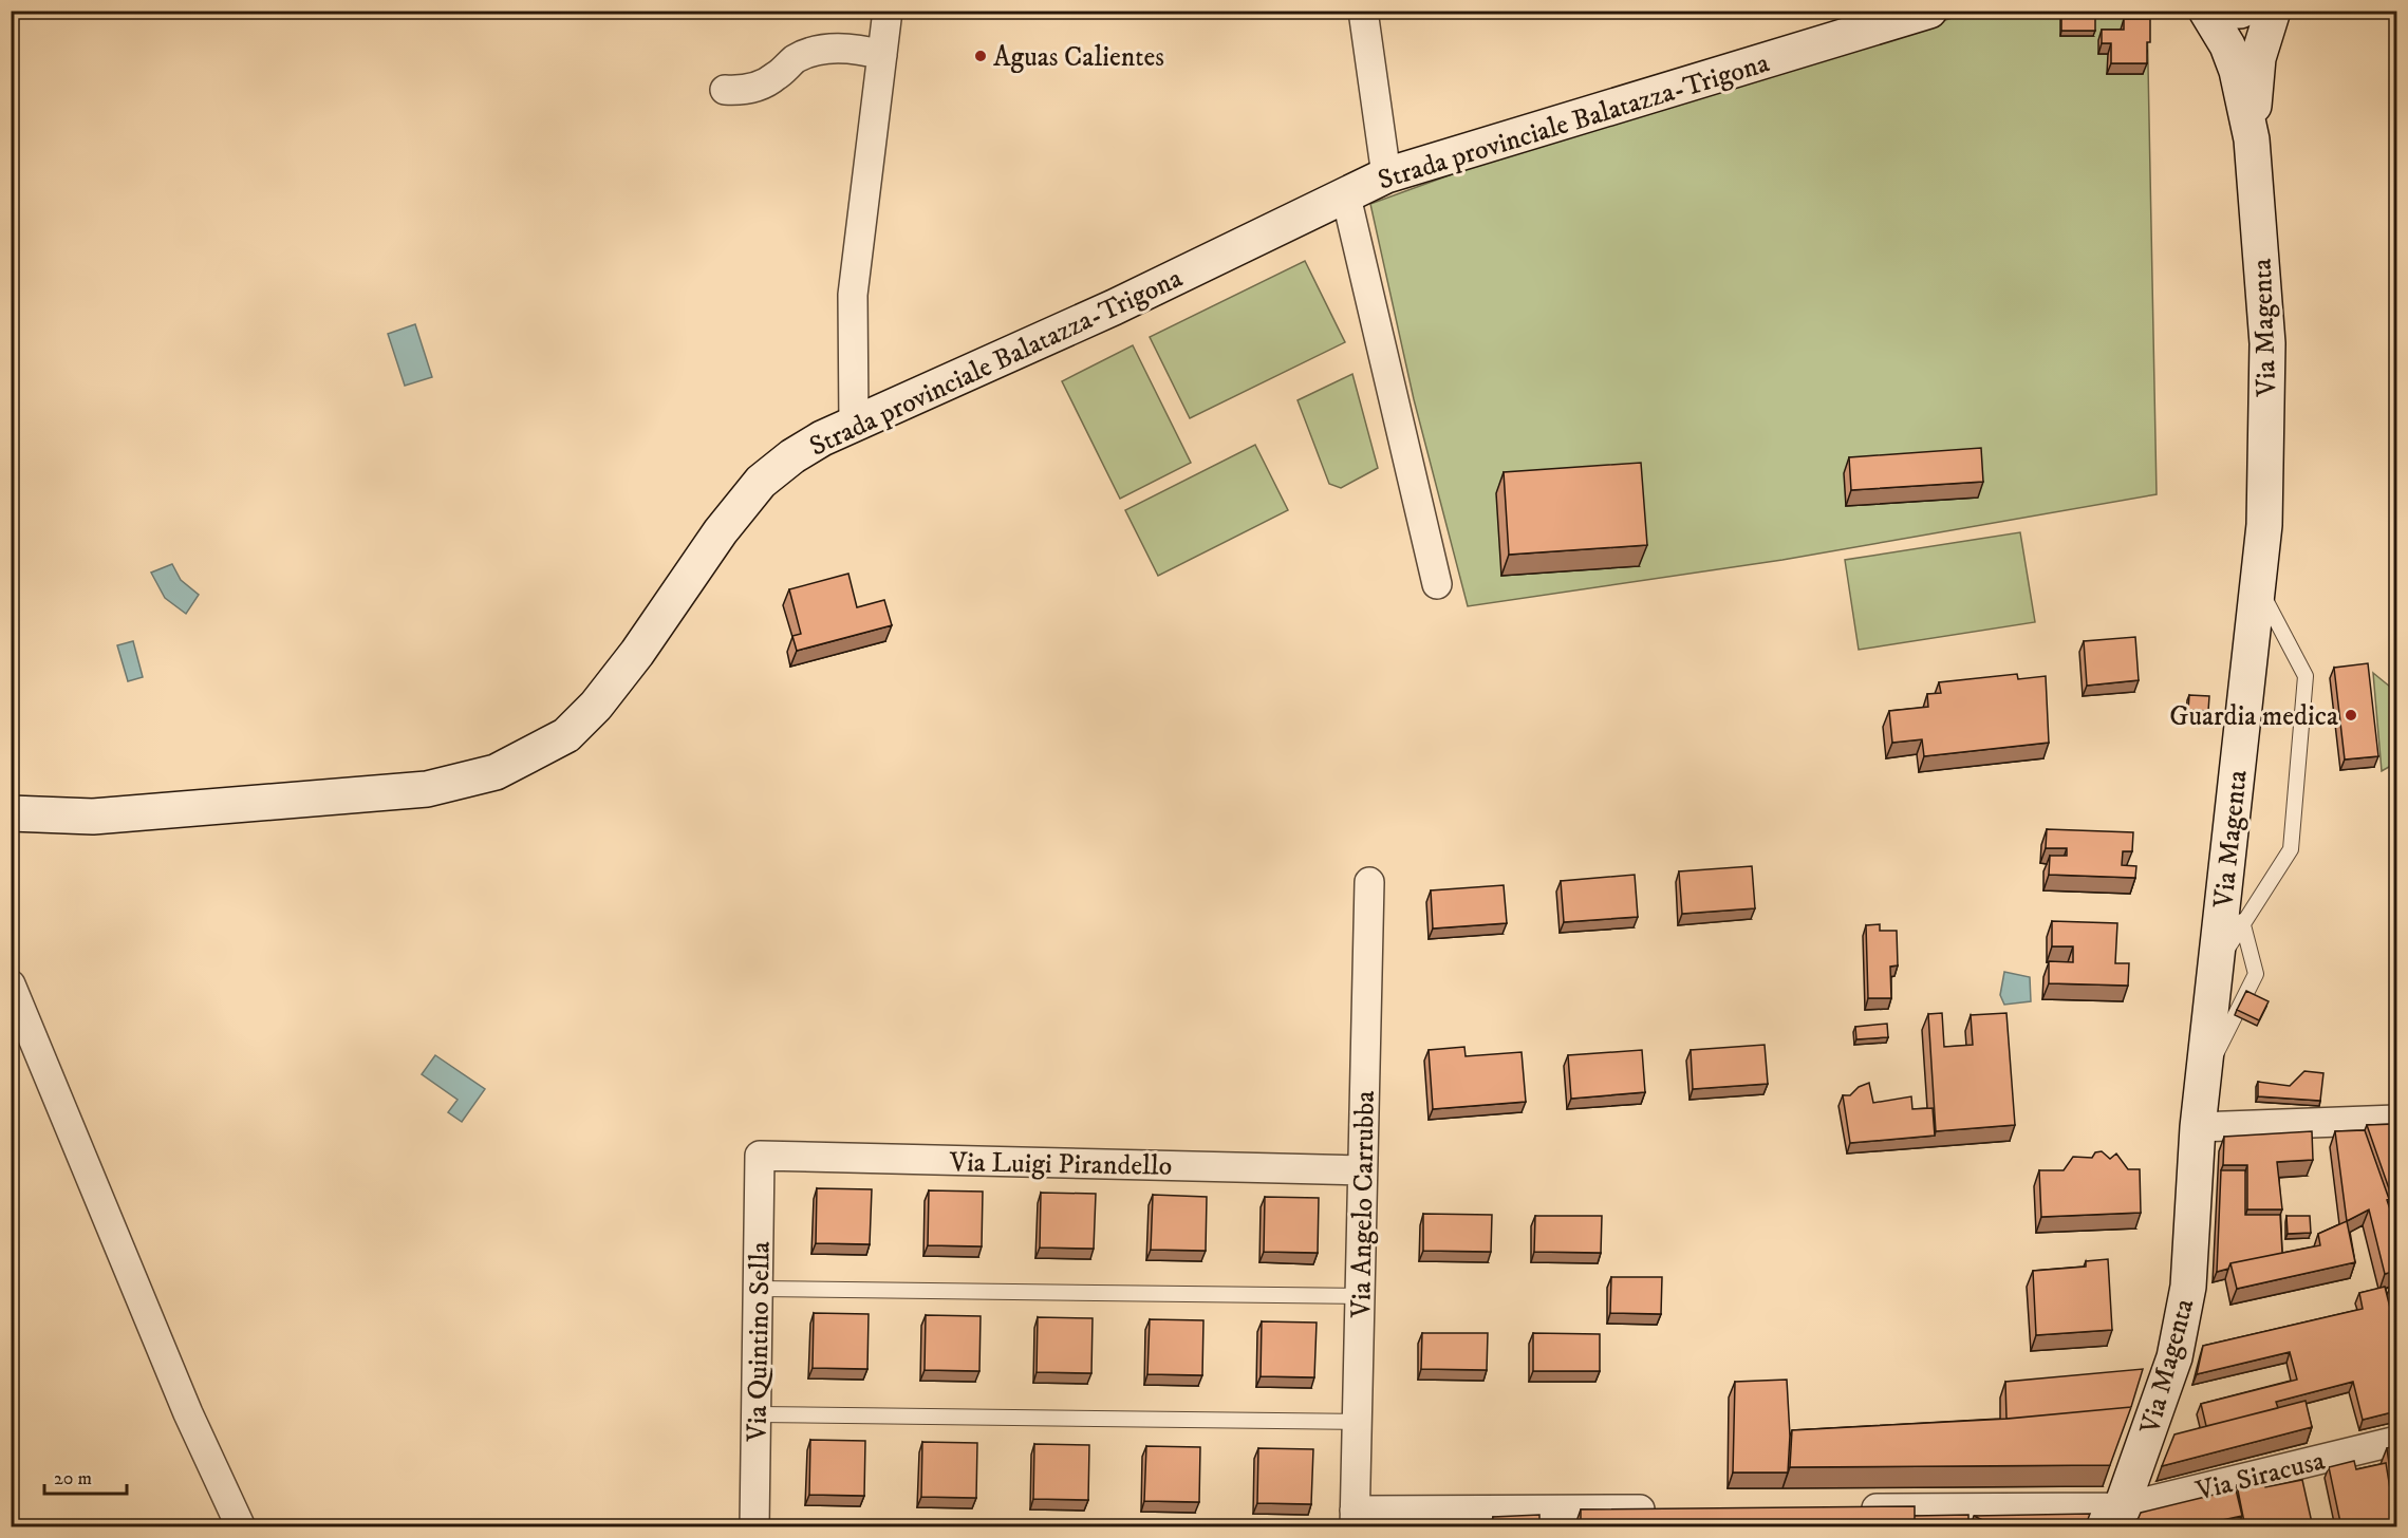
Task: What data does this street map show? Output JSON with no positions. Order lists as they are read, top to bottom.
{
  "streets": {
    "street": [
      "Strada provinciale Balatazza-Trigona",
      "Via Magenta",
      "Via Luigi Pirandello",
      "Via Angelo Carrubba",
      "Via Quintino Sella",
      "Via Siracusa"
    ]
  },
  "crossings": [
    ["Via Magenta", "Via Siracusa"],
    ["Via Luigi Pirandello", "Via Angelo Carrubba"],
    ["Via Luigi Pirandello", "Via Quintino Sella"]
  ],
  "places": ["Aguas Calientes", "Guardia medica"],
  "scale_bar": "20 m"
}
